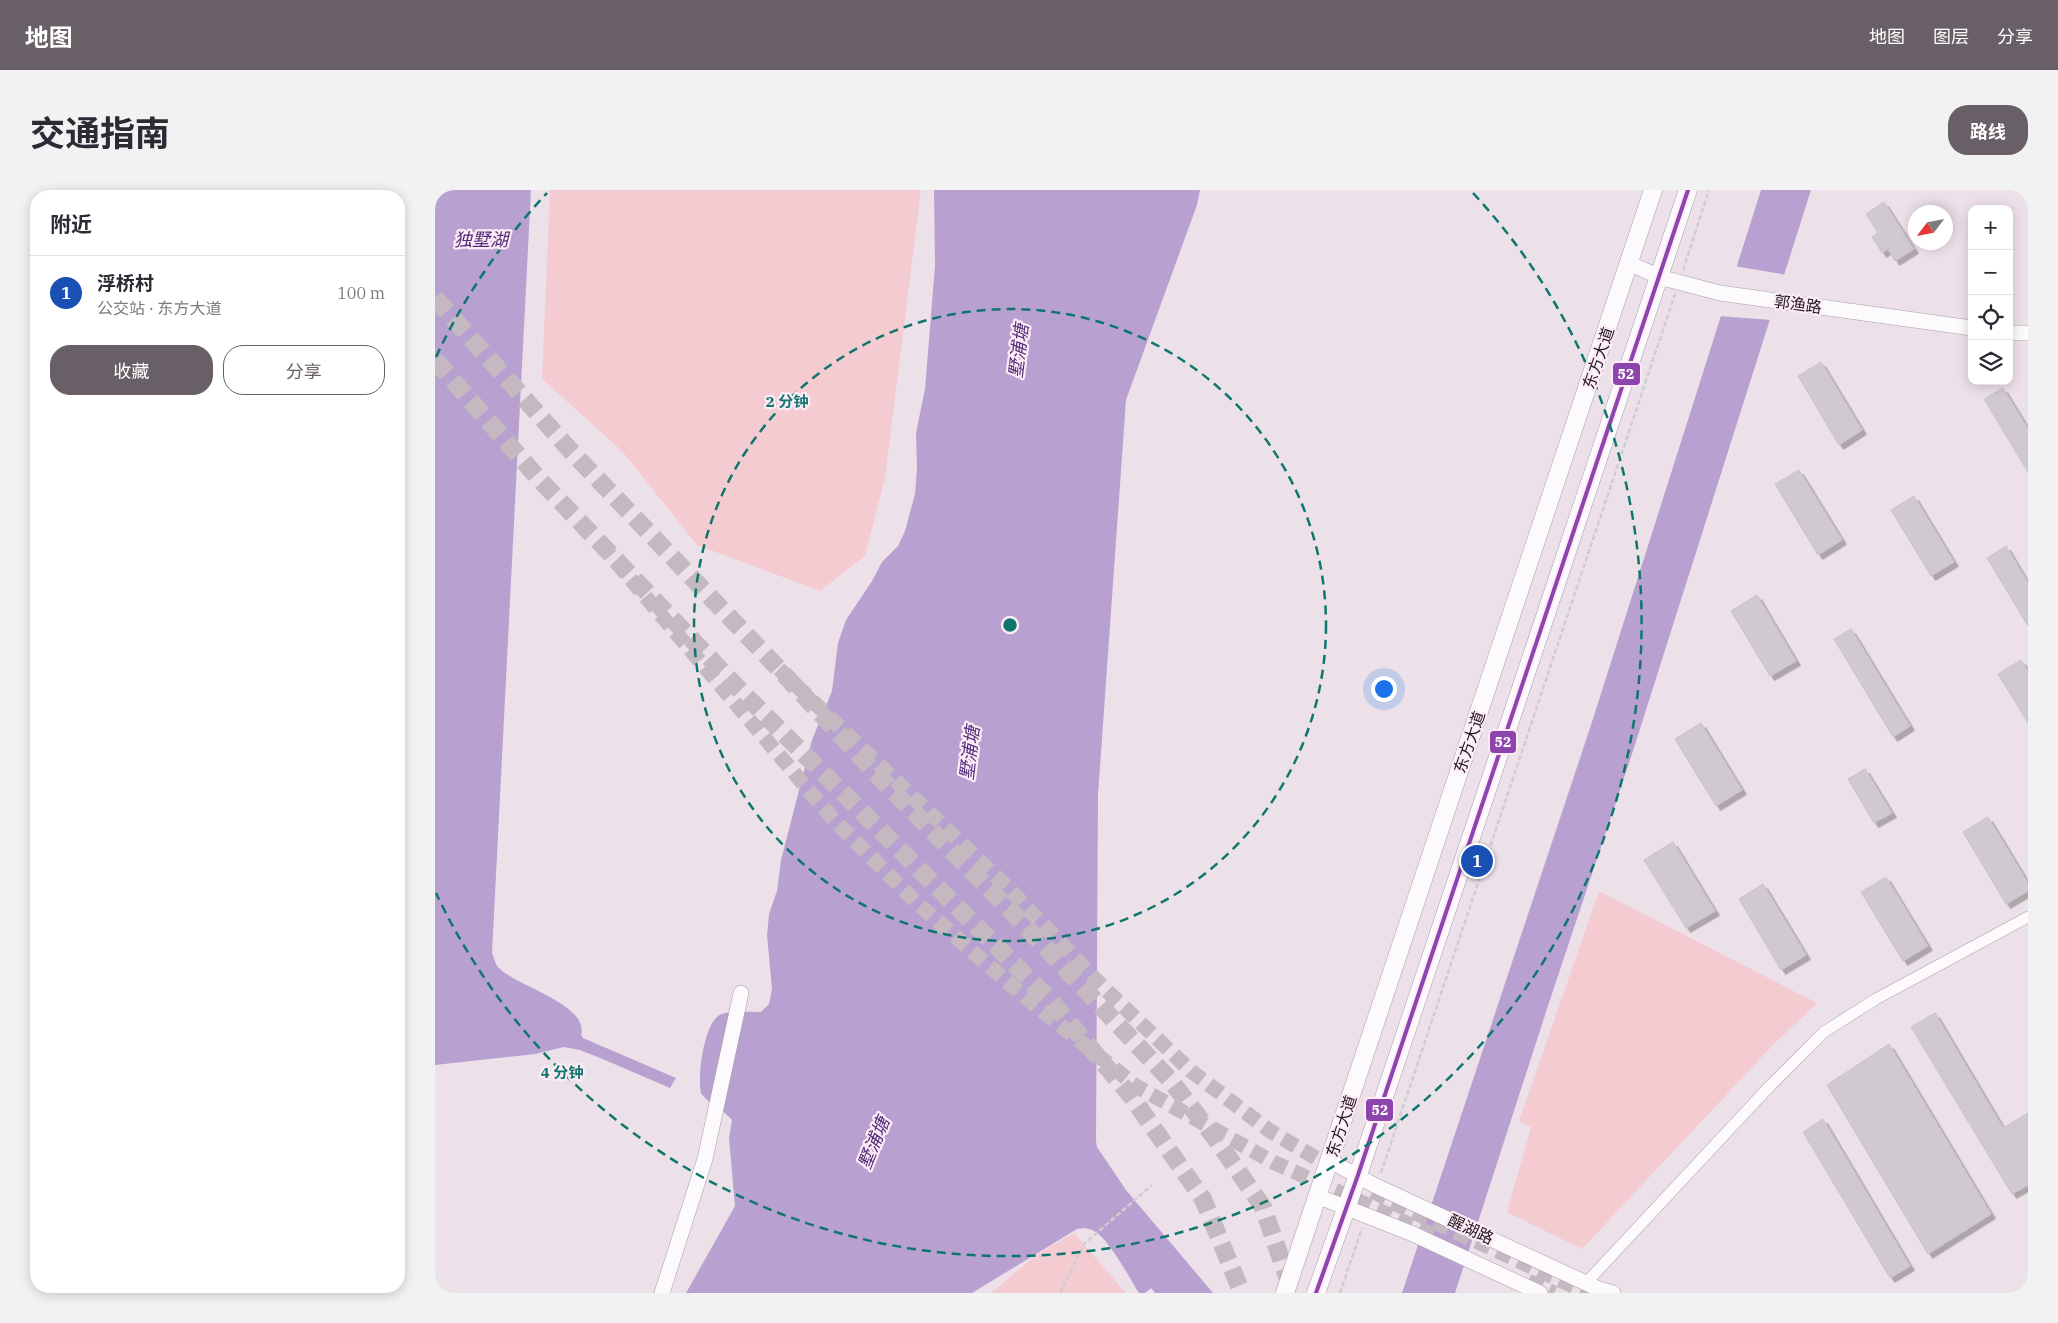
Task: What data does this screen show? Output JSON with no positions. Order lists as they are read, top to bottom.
{
  "streets": {
    "main road": ["东方大道"],
    "street": ["郭渔路", "醒湖路"]
  },
  "crossings": [
    ["郭渔路", "东方大道"],
    ["东方大道", "醒湖路"]
  ],
  "water": ["独墅湖", "墅浦塘"],
  "lines": ["transit line 52"],
  "north": "bottom left",
  "page": {
    "header": "地图",
    "nav": ["地图", "图层", "分享"],
    "title": "交通指南",
    "buttons": [
      "路线",
      ["收藏", "分享"]
    ],
    "heading": "附近",
    "map_buttons": ["+", "−"],
    "list": [
      {
        "mark": "1",
        "name": "浮桥村",
        "note": "公交站 · 东方大道",
        "value": "100 m"
      }
    ],
    "pins": "1"
  },
  "rings": ["2 分钟", "4 分钟"]
}
